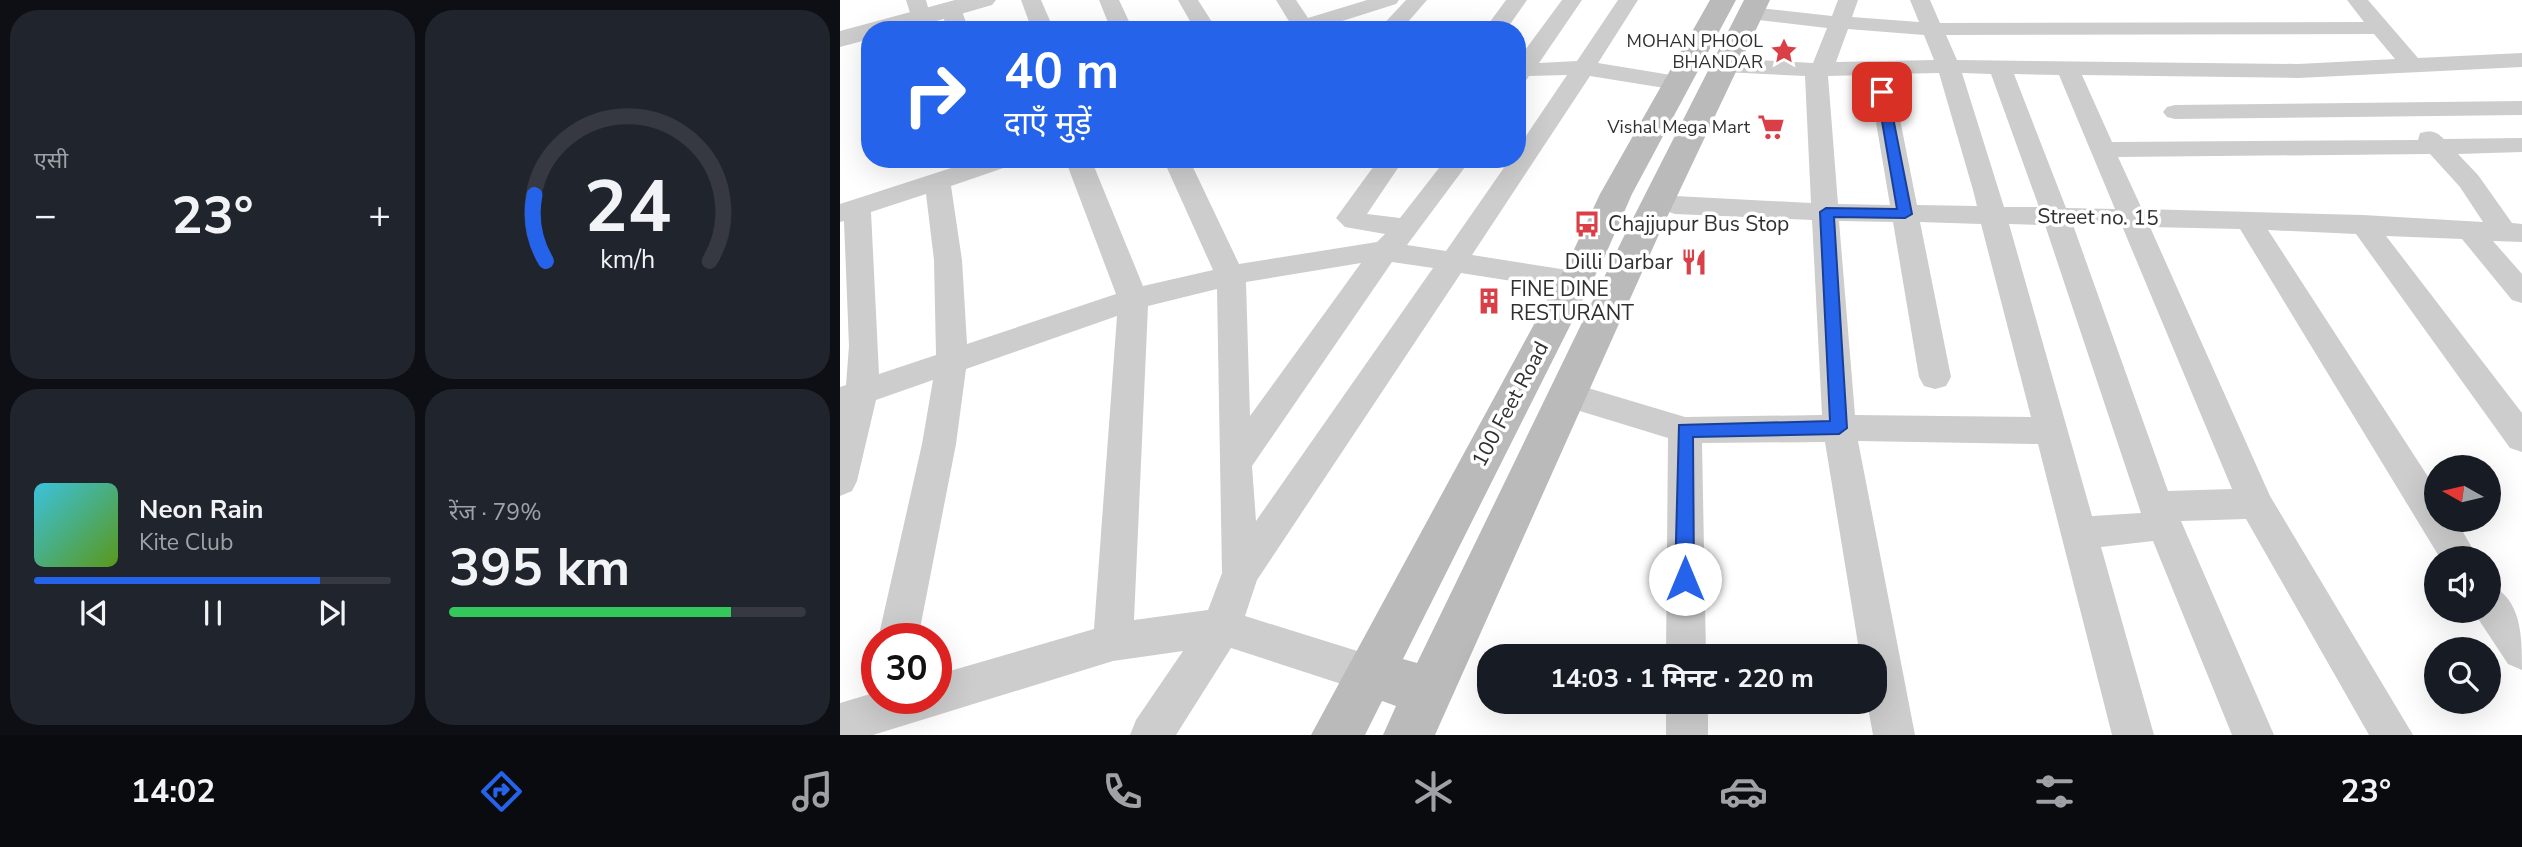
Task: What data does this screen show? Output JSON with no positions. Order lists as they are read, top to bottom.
{
  "streets": {
    "main road": ["100 Feet Road"],
    "street": ["Street no. 15"]
  },
  "places": {
    "place": ["MOHAN PHOOL BHANDAR"],
    "supermarket": ["Vishal Mega Mart"],
    "bus stop": ["Chajjupur Bus Stop"],
    "restaurant": ["Dilli Darbar"],
    "building": ["FINE DINE RESTURANT"]
  },
  "north": "left",
  "page": {
    "tile": [
      "एसी",
      ["रेंज · 79%", "395 km"]
    ],
    "turn": ["40 m", "दाएँ मुड़ें"],
    "heat": ["−", "23°", "+"],
    "song": ["Neon Rain", "Kite Club"],
    "limit": "30",
    "trip": "14:03 · 1 मिनट · 220 m",
    "tabs": ["14:02", "23°"],
    "gauge": ["24", "km/h"]
  }
}
